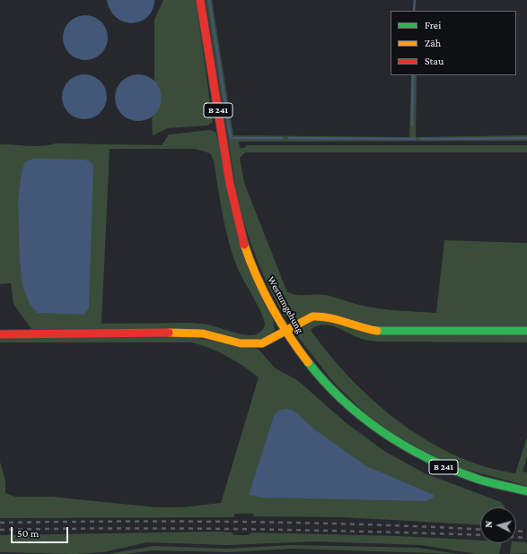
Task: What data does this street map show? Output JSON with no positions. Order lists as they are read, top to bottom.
{
  "streets": {
    "main road": ["B 241", "Westumgehung"]
  },
  "legend": ["Frei", "Zäh", "Stau"],
  "scale_bar": "50 m",
  "north": "left"
}
